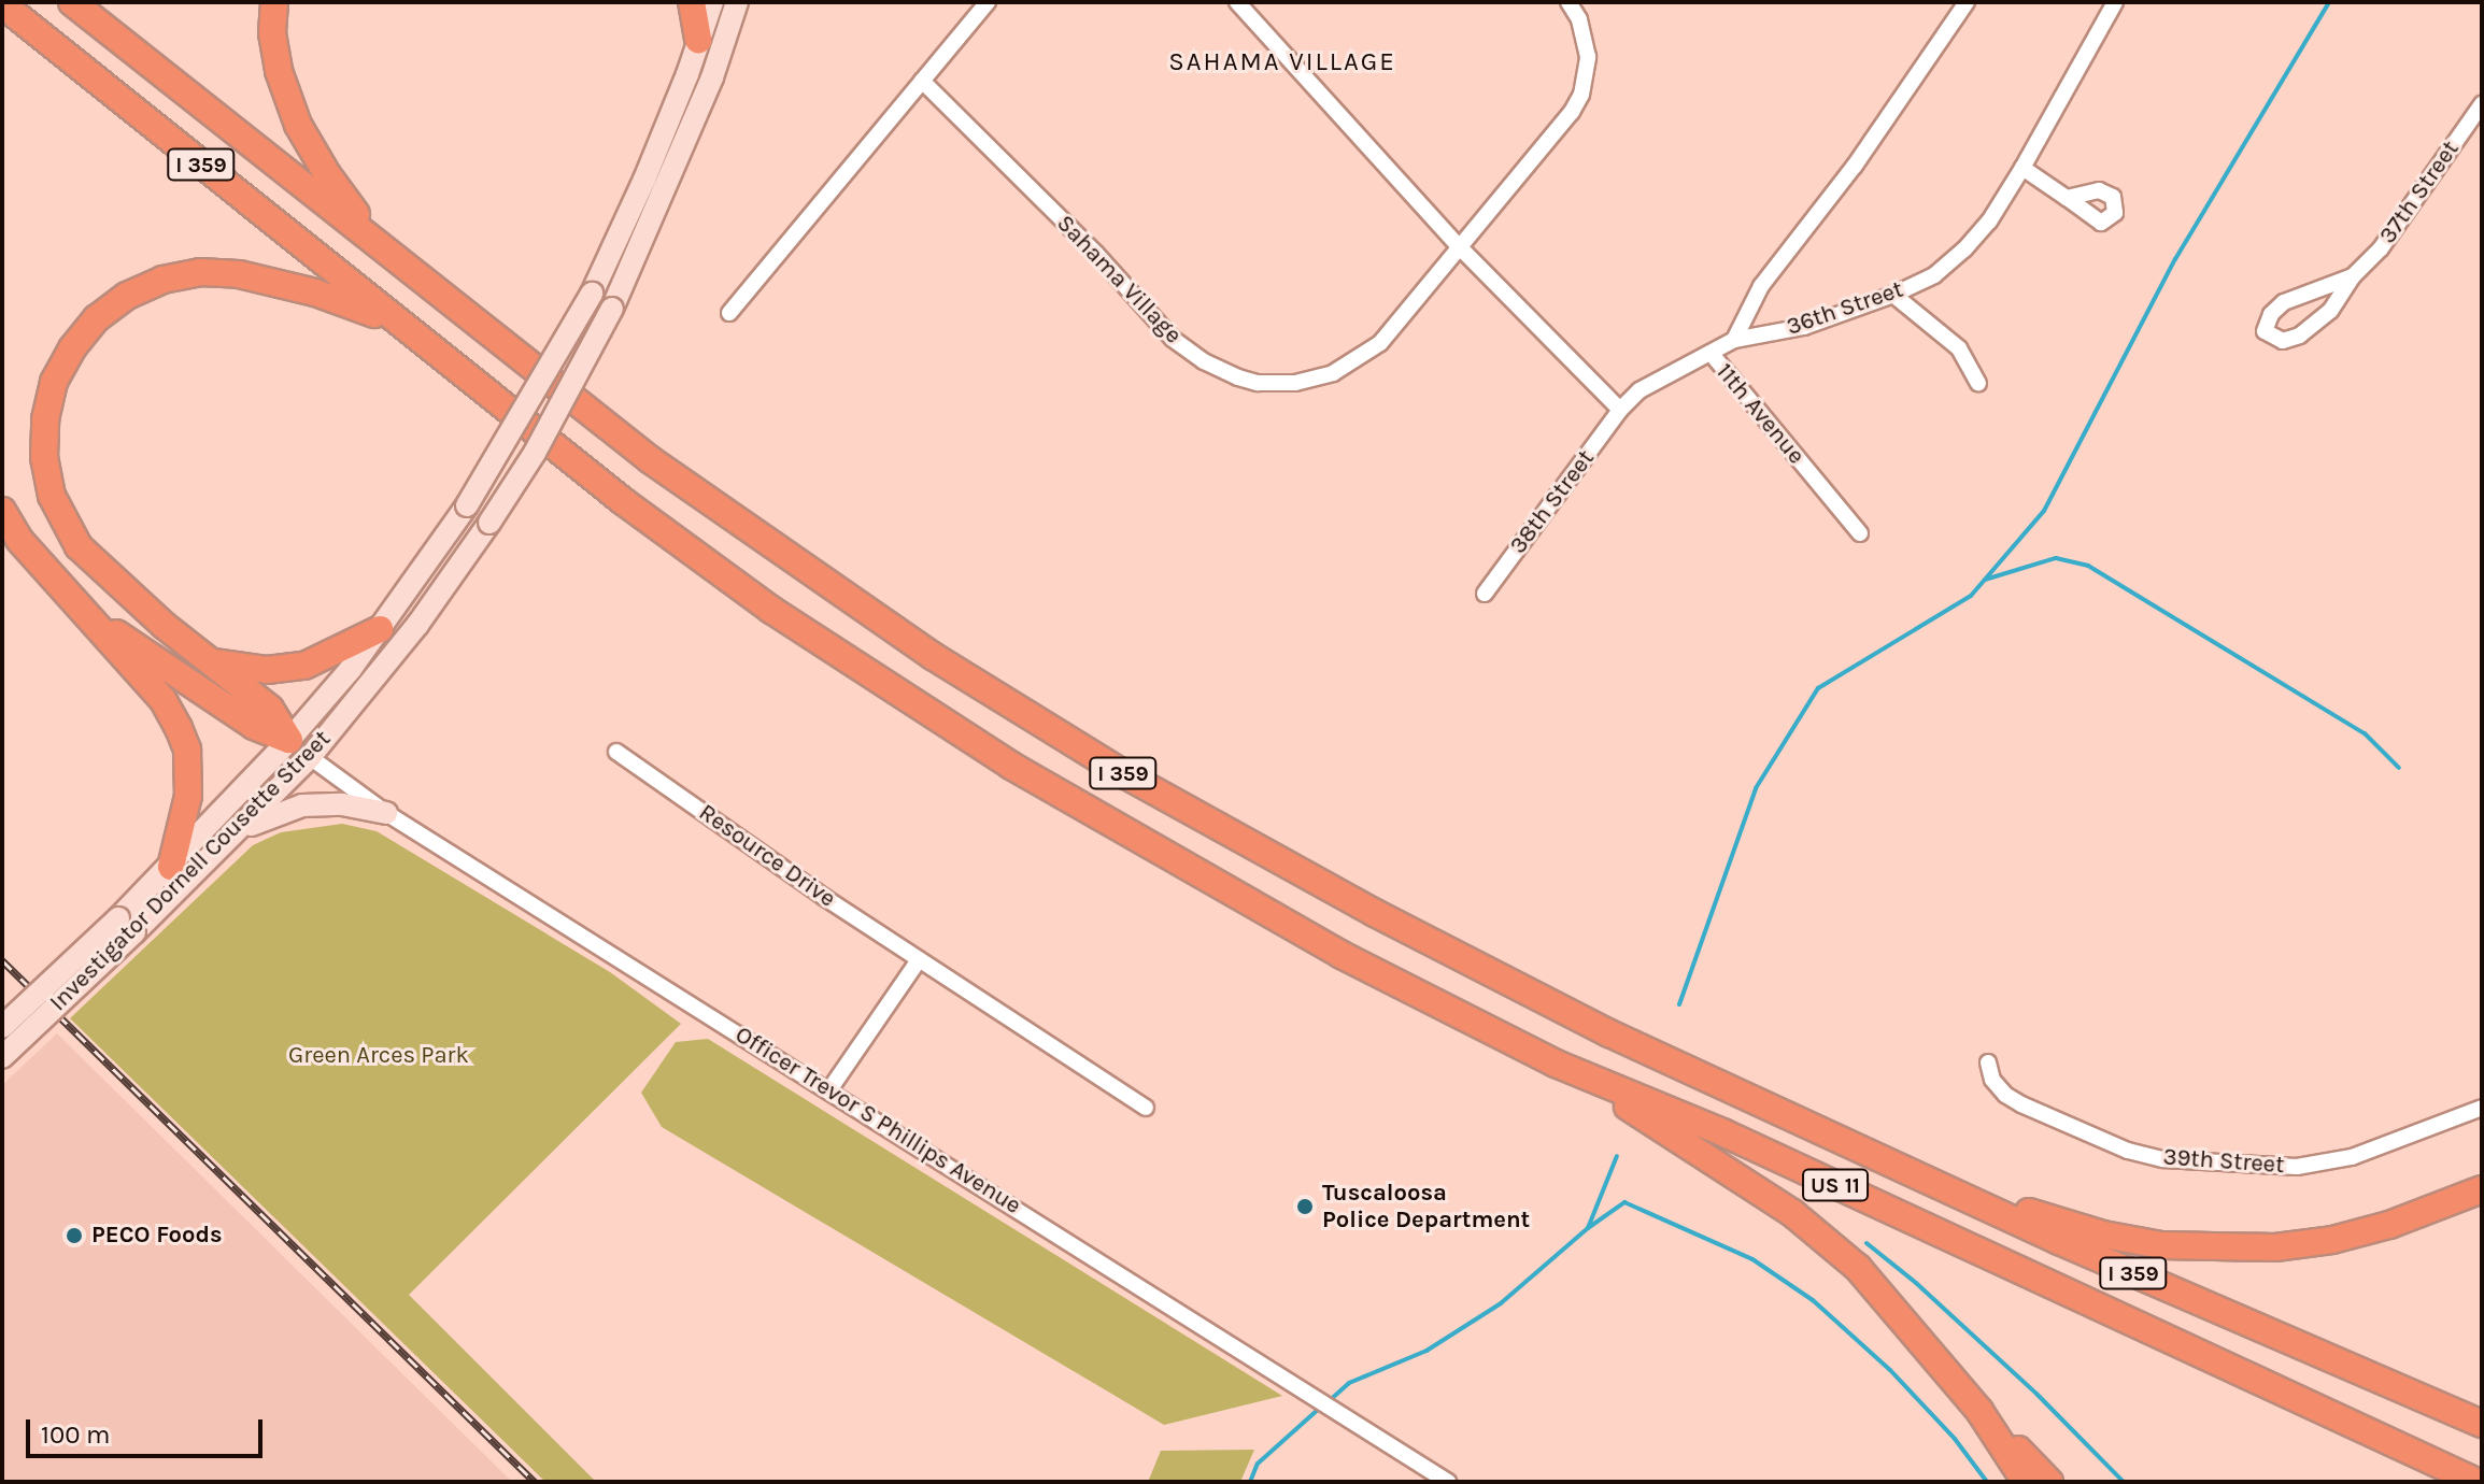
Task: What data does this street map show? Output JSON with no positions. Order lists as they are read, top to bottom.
{
  "streets": {
    "highway": ["I 359", "US 11"],
    "main road": ["Investigator Dornell Cousette Street"],
    "street": [
      "37th Street",
      "Sahama Village",
      "36th Street",
      "11th Avenue",
      "38th Street",
      "Resource Drive",
      "Officer Trevor S Phillips Avenue",
      "39th Street"
    ]
  },
  "crossings": [
    ["I 359", "US 11"],
    ["11th Avenue", "38th Street"],
    ["Investigator Dornell Cousette Street", "Officer Trevor S Phillips Avenue"]
  ],
  "districts": ["SAHAMA VILLAGE"],
  "parks": ["Green Arces Park"],
  "places": ["Tuscaloosa Police Department", "PECO Foods"],
  "scale_bar": "100 m"
}
